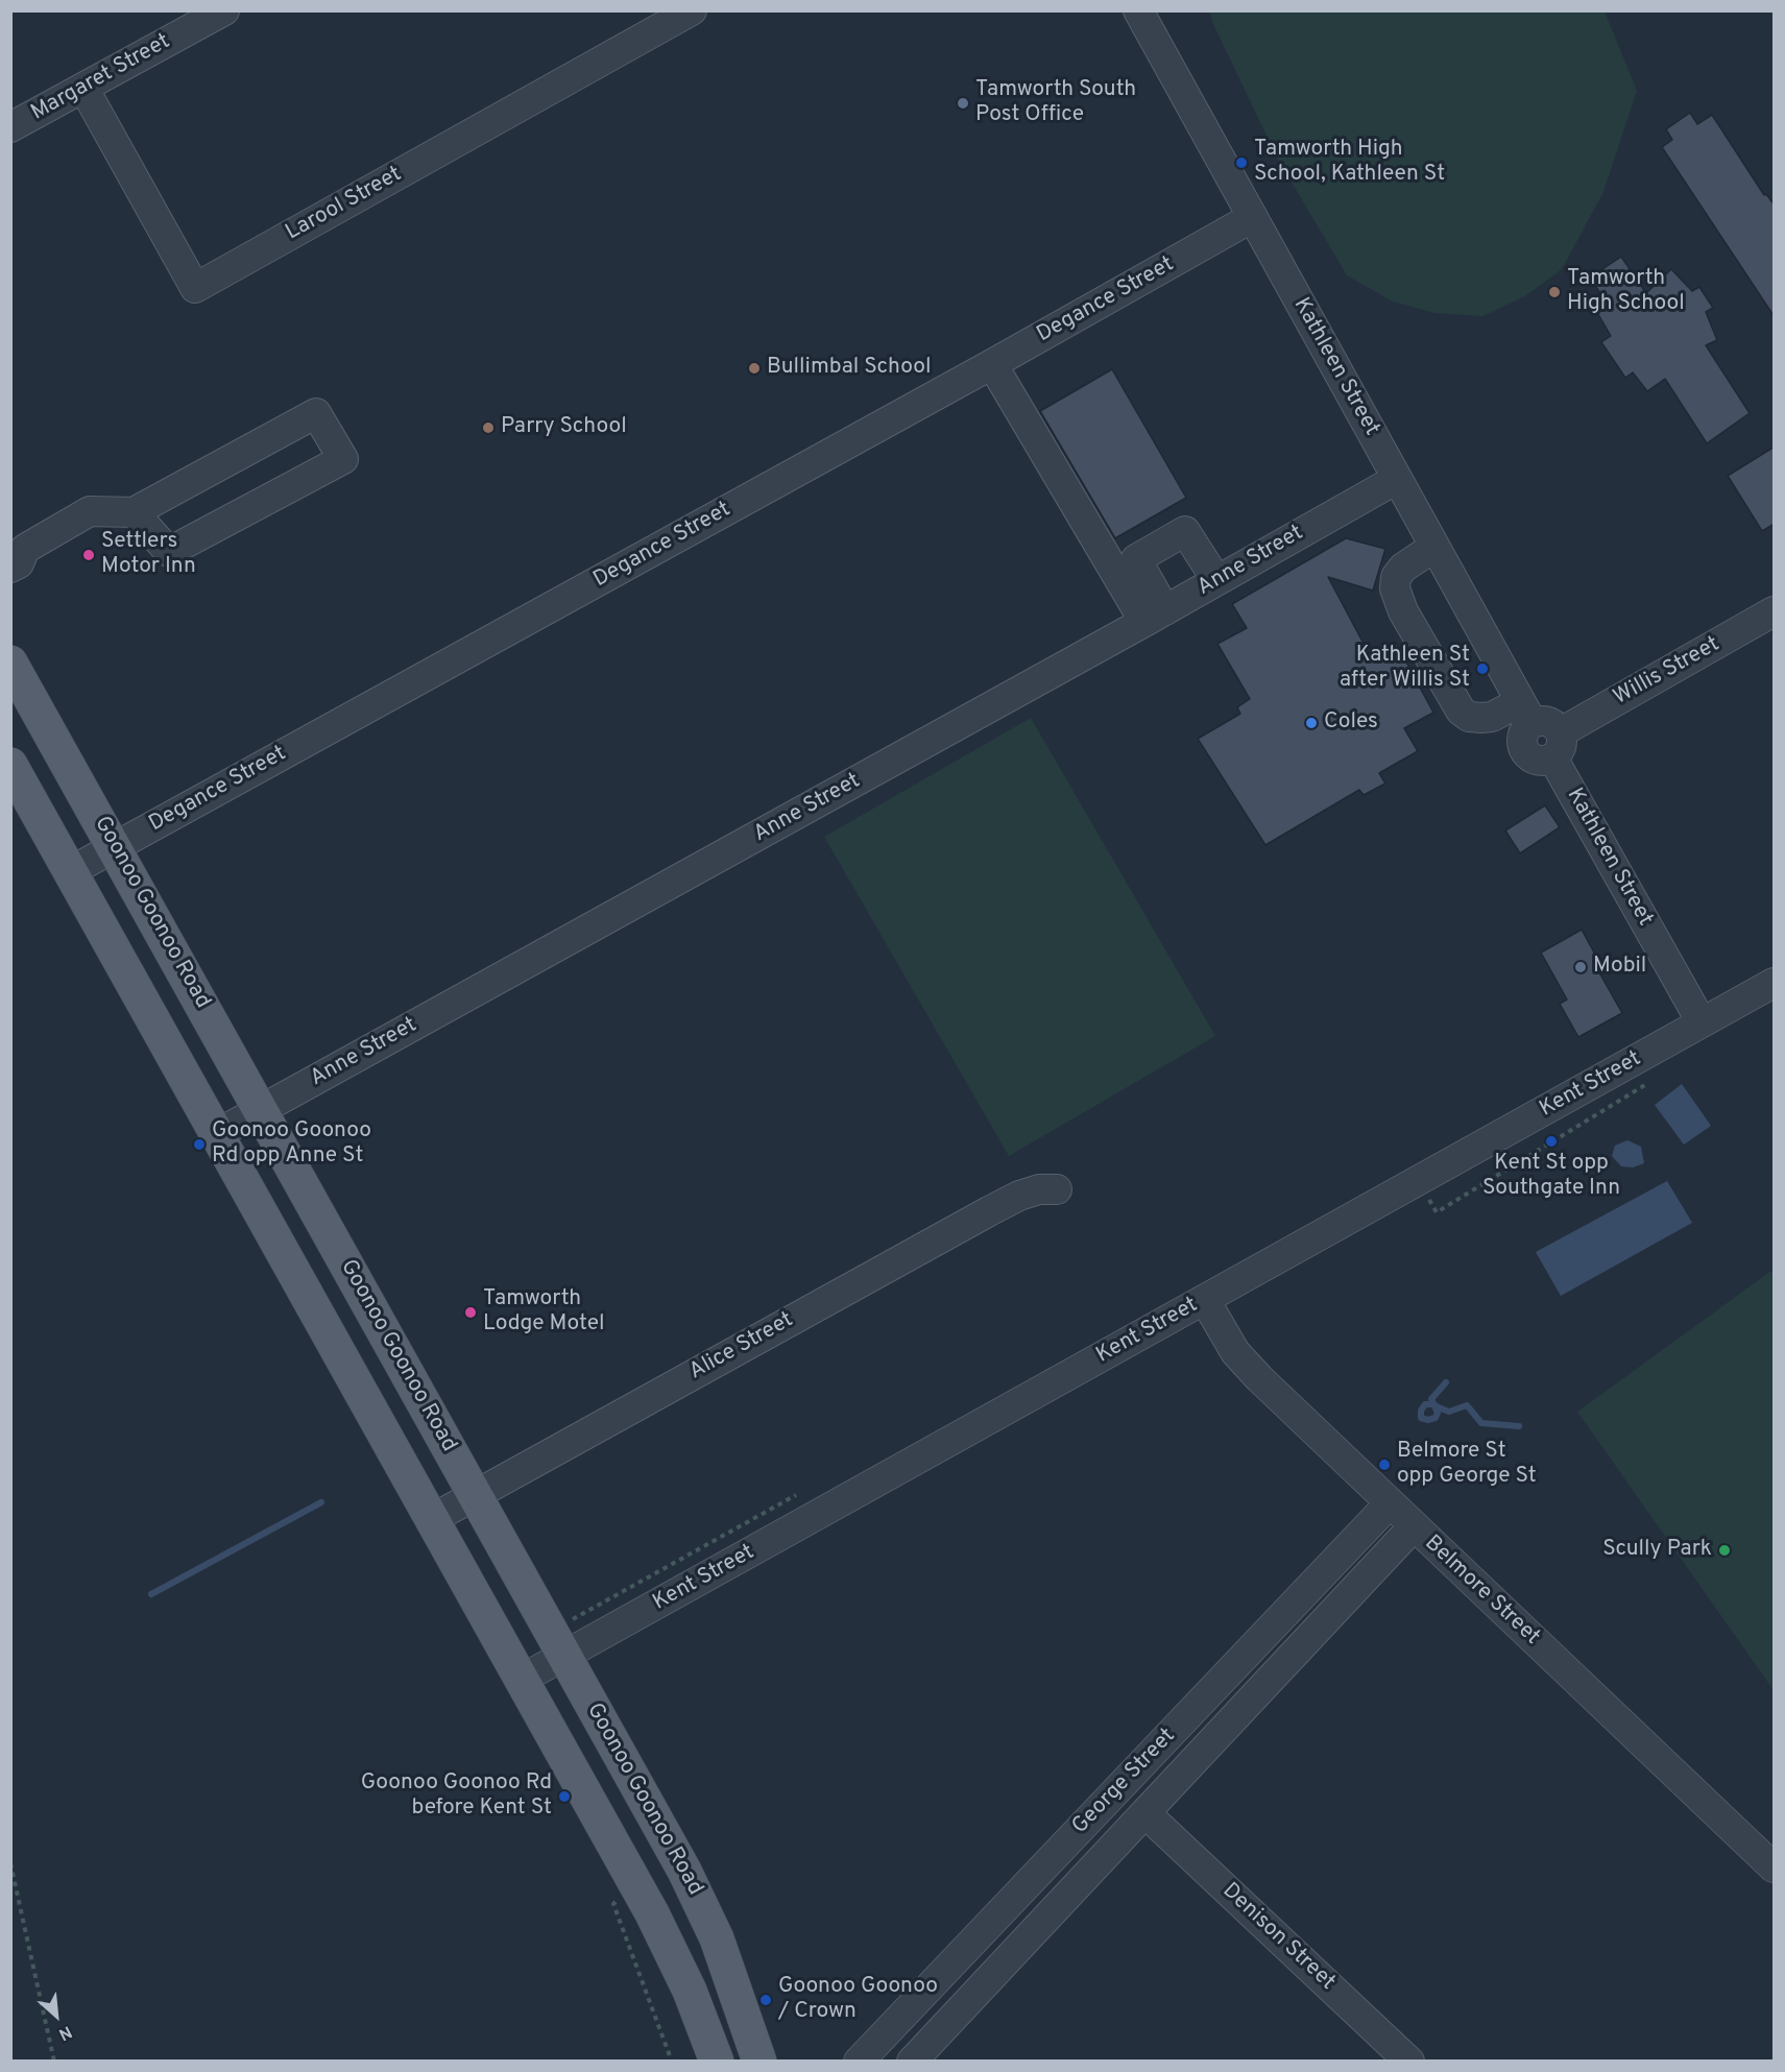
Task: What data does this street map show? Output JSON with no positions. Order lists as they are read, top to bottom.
{
  "streets": {
    "main road": ["Goonoo Goonoo Road"],
    "street": [
      "Margaret Street",
      "Larool Street",
      "Degance Street",
      "Kathleen Street",
      "Anne Street",
      "Willis Street",
      "Kent Street",
      "Alice Street",
      "Belmore Street",
      "George Street",
      "Denison Street"
    ]
  },
  "crossings": [
    ["Margaret Street", "Larool Street"],
    ["Degance Street", "Kathleen Street"],
    ["Degance Street", "Goonoo Goonoo Road"],
    ["Kathleen Street", "Anne Street"],
    ["Kathleen Street", "Willis Street"],
    ["Kathleen Street", "Kent Street"],
    ["Anne Street", "Goonoo Goonoo Road"],
    ["Goonoo Goonoo Road", "Kent Street"],
    ["Goonoo Goonoo Road", "Alice Street"],
    ["Kent Street", "Belmore Street"],
    ["Belmore Street", "George Street"],
    ["George Street", "Denison Street"]
  ],
  "places": [
    "Tamworth South Post Office",
    "Tamworth High School, Kathleen St",
    "Tamworth High School",
    "Bullimbal School",
    "Parry School",
    "Settlers Motor Inn",
    "Kathleen St after Willis St",
    "Coles",
    "Mobil",
    "Kent St opp Southgate Inn",
    "Goonoo Goonoo Rd opp Anne St",
    "Tamworth Lodge Motel",
    "Belmore St opp George St",
    "Scully Park",
    "Goonoo Goonoo Rd before Kent St",
    "Goonoo Goonoo / Crown"
  ],
  "north": "bottom right"
}
